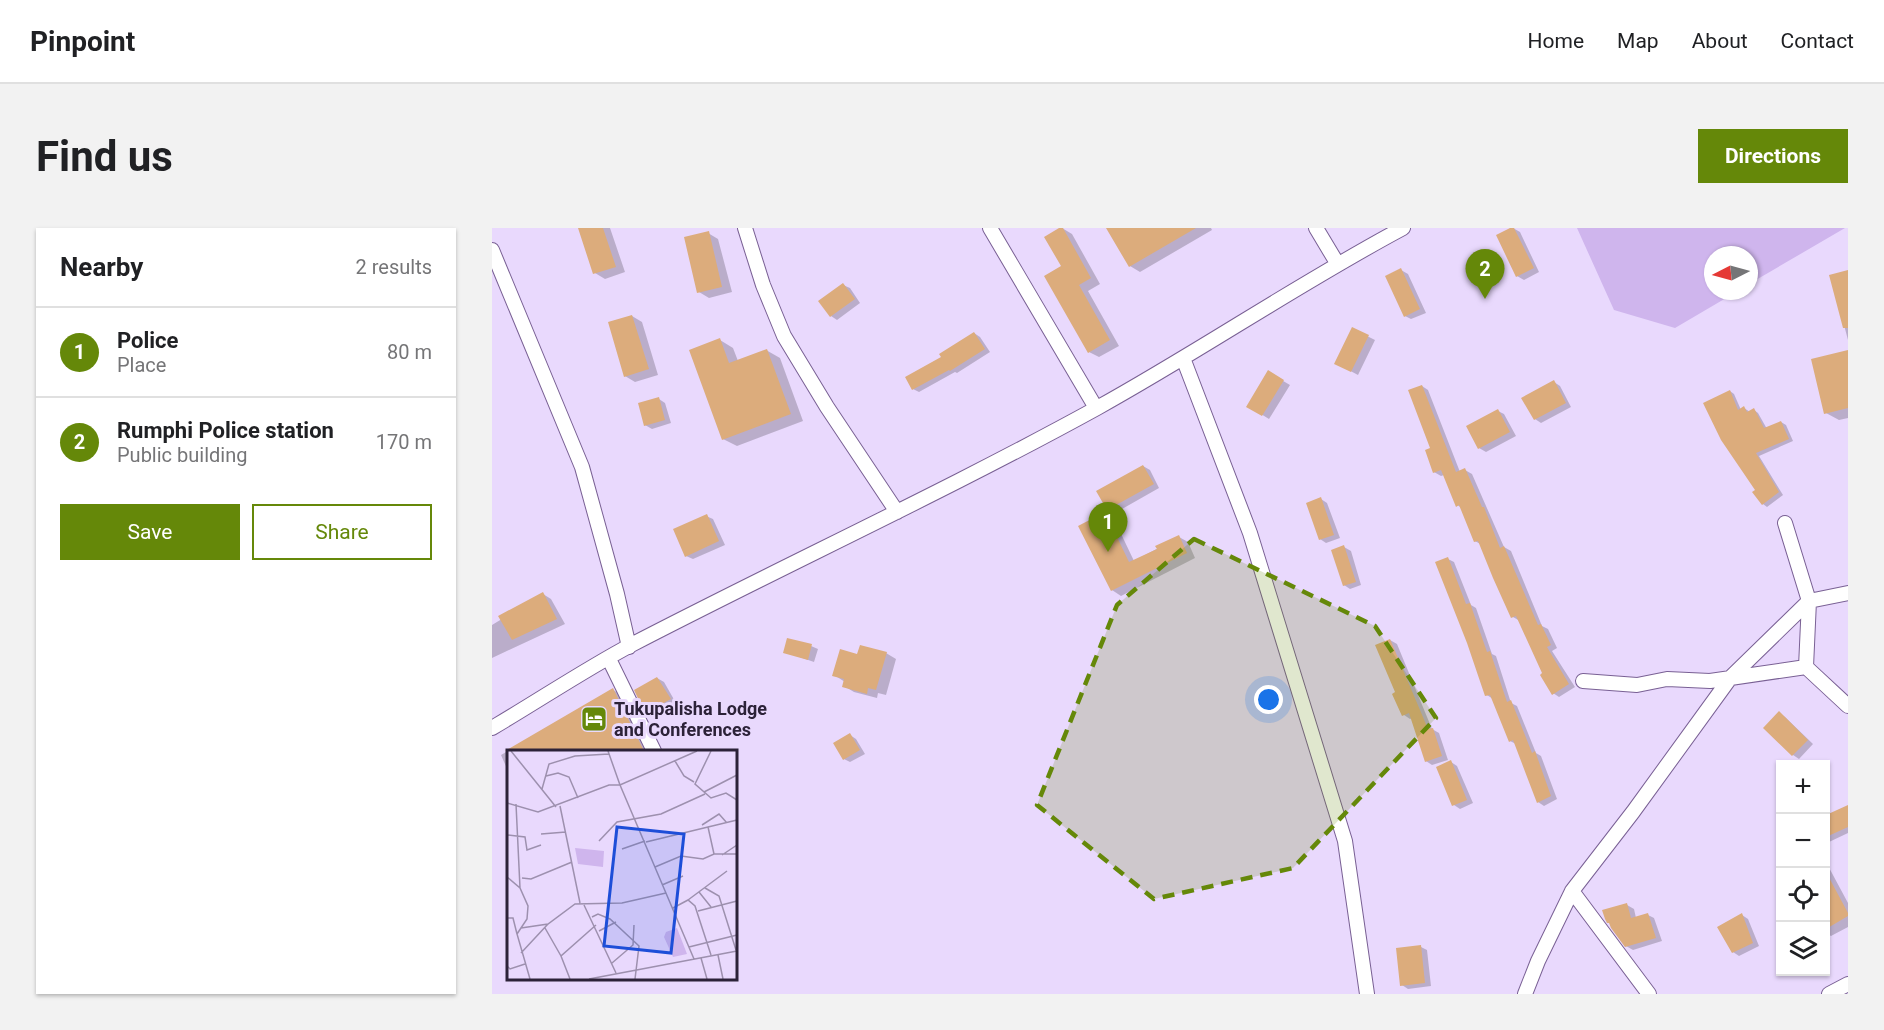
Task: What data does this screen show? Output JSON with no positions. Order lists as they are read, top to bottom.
{
  "places": {
    "hotel": ["Tukupalisha Lodge and Conferences"]
  },
  "north": "left",
  "page": {
    "header": "Pinpoint",
    "nav": [
      "Home",
      "Map",
      "About",
      "Contact"
    ],
    "buttons": [
      "Directions",
      ["Save", "Share"]
    ],
    "title": "Find us",
    "heading": ["Nearby", "2 results"],
    "pins": ["2", "1"],
    "list": [
      {
        "mark": "1",
        "name": "Police",
        "note": "Place",
        "value": "80 m"
      },
      {
        "mark": "2",
        "name": "Rumphi Police station",
        "note": "Public building",
        "value": "170 m"
      }
    ],
    "map_buttons": ["+", "−"]
  }
}
